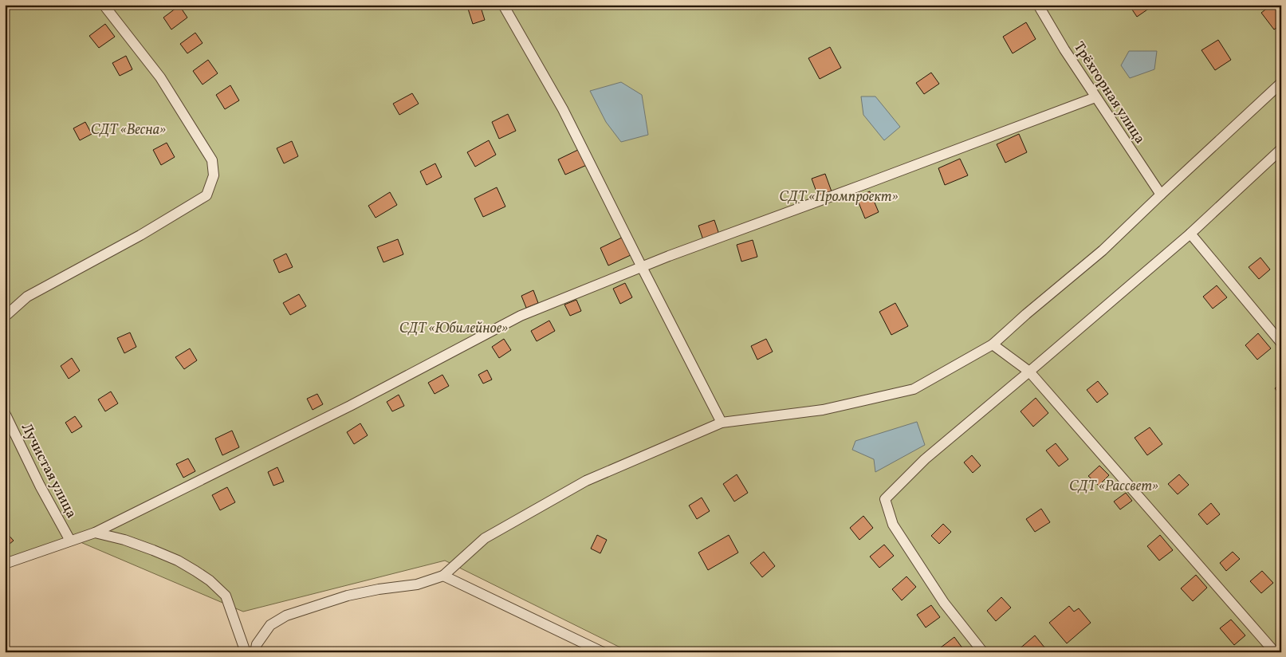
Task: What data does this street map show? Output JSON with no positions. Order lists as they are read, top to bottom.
{
  "streets": {
    "lane": ["Трёхгорная улица", "Лучистая улица"]
  },
  "parks": [
    "СДТ «Весна»",
    "СДТ «Промпроект»",
    "СДТ «Юбилейное»",
    "СДТ «Рассвет»"
  ]
}
